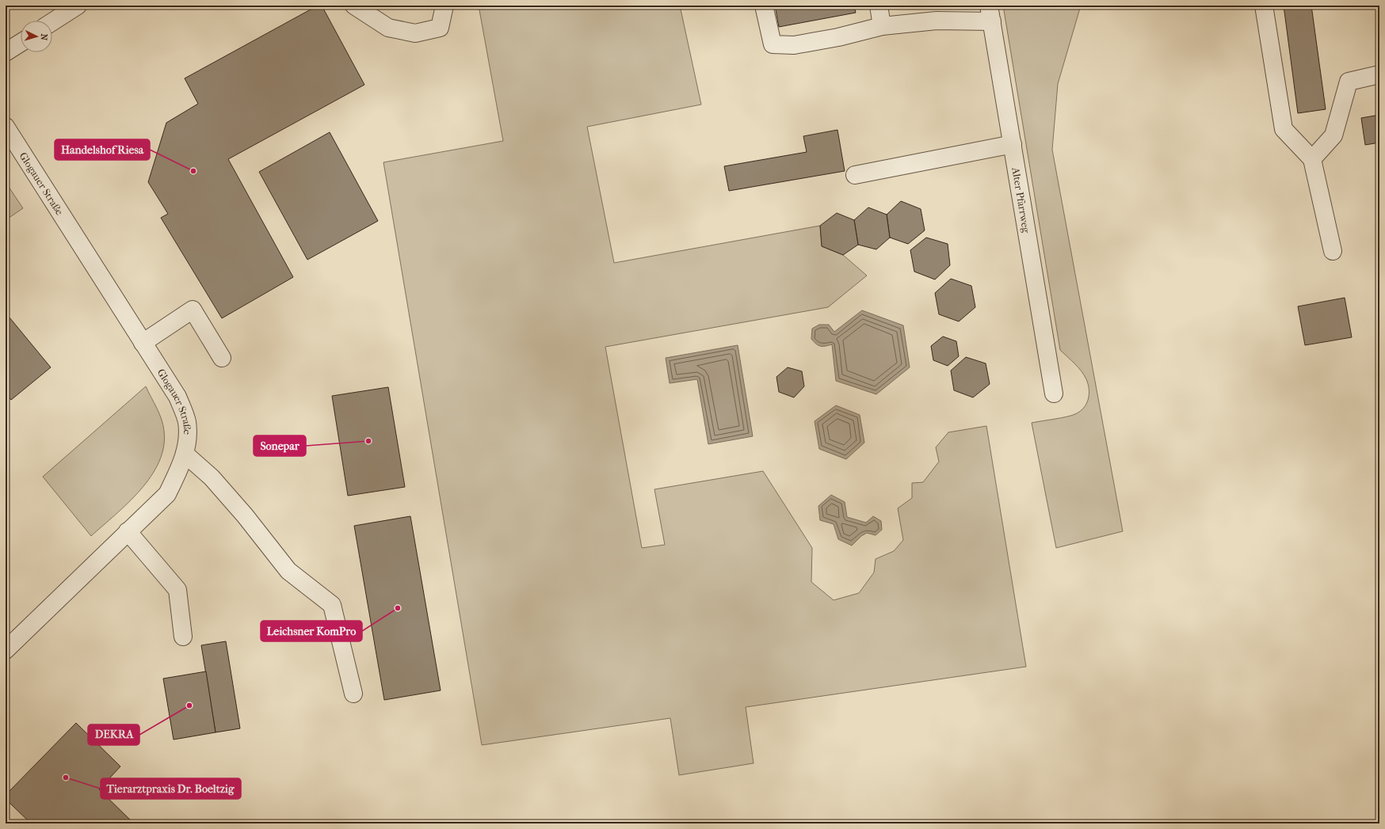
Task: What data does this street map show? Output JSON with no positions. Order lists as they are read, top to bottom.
{
  "streets": {
    "street": ["Glogauer Straße", "Alter Pfarrweg"]
  },
  "places": [
    "Handelshof Riesa",
    "Sonepar",
    "Leichsner KomPro",
    "DEKRA",
    "Tierarztpraxis Dr. Boeltzig"
  ],
  "north": "right"
}
